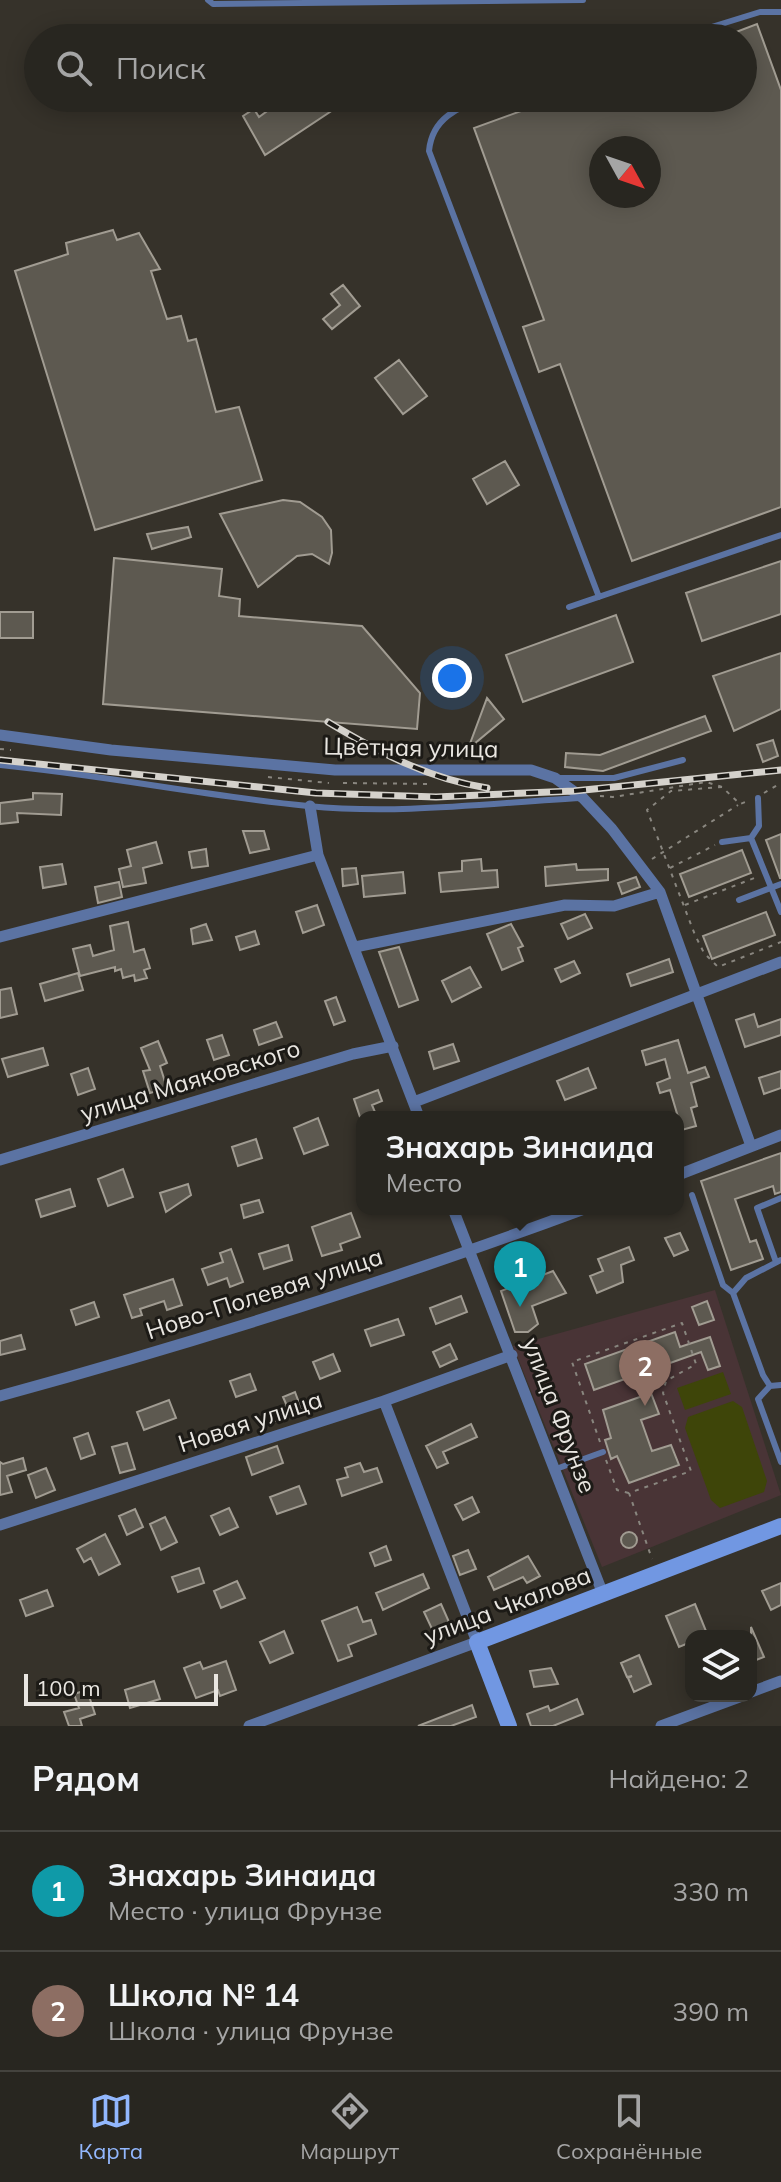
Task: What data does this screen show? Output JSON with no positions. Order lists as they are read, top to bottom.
{
  "streets": {
    "street": [
      "Цветная улица",
      "улица Маяковского",
      "Ново-Полевая улица",
      "улица Фрунзе",
      "Новая улица",
      "улица Чкалова"
    ]
  },
  "crossings": [
    ["Ново-Полевая улица", "улица Фрунзе"],
    ["улица Фрунзе", "Новая улица"],
    ["улица Фрунзе", "улица Чкалова"]
  ],
  "scale_bar": "100 m",
  "north": "bottom right",
  "page": {
    "search": "Поиск",
    "popup": ["Знахарь Зинаида", "Место"],
    "pins": ["1", "2"],
    "scale": "100 m",
    "heading": ["Рядом", "Найдено: 2"],
    "list": [
      {
        "mark": "1",
        "name": "Знахарь Зинаида",
        "note": "Место · улица Фрунзе",
        "value": "330 m"
      },
      {
        "mark": "2",
        "name": "Школа № 14",
        "note": "Школа · улица Фрунзе",
        "value": "390 m"
      }
    ],
    "nav": ["Карта", "Маршрут", "Сохранённые"]
  }
}
